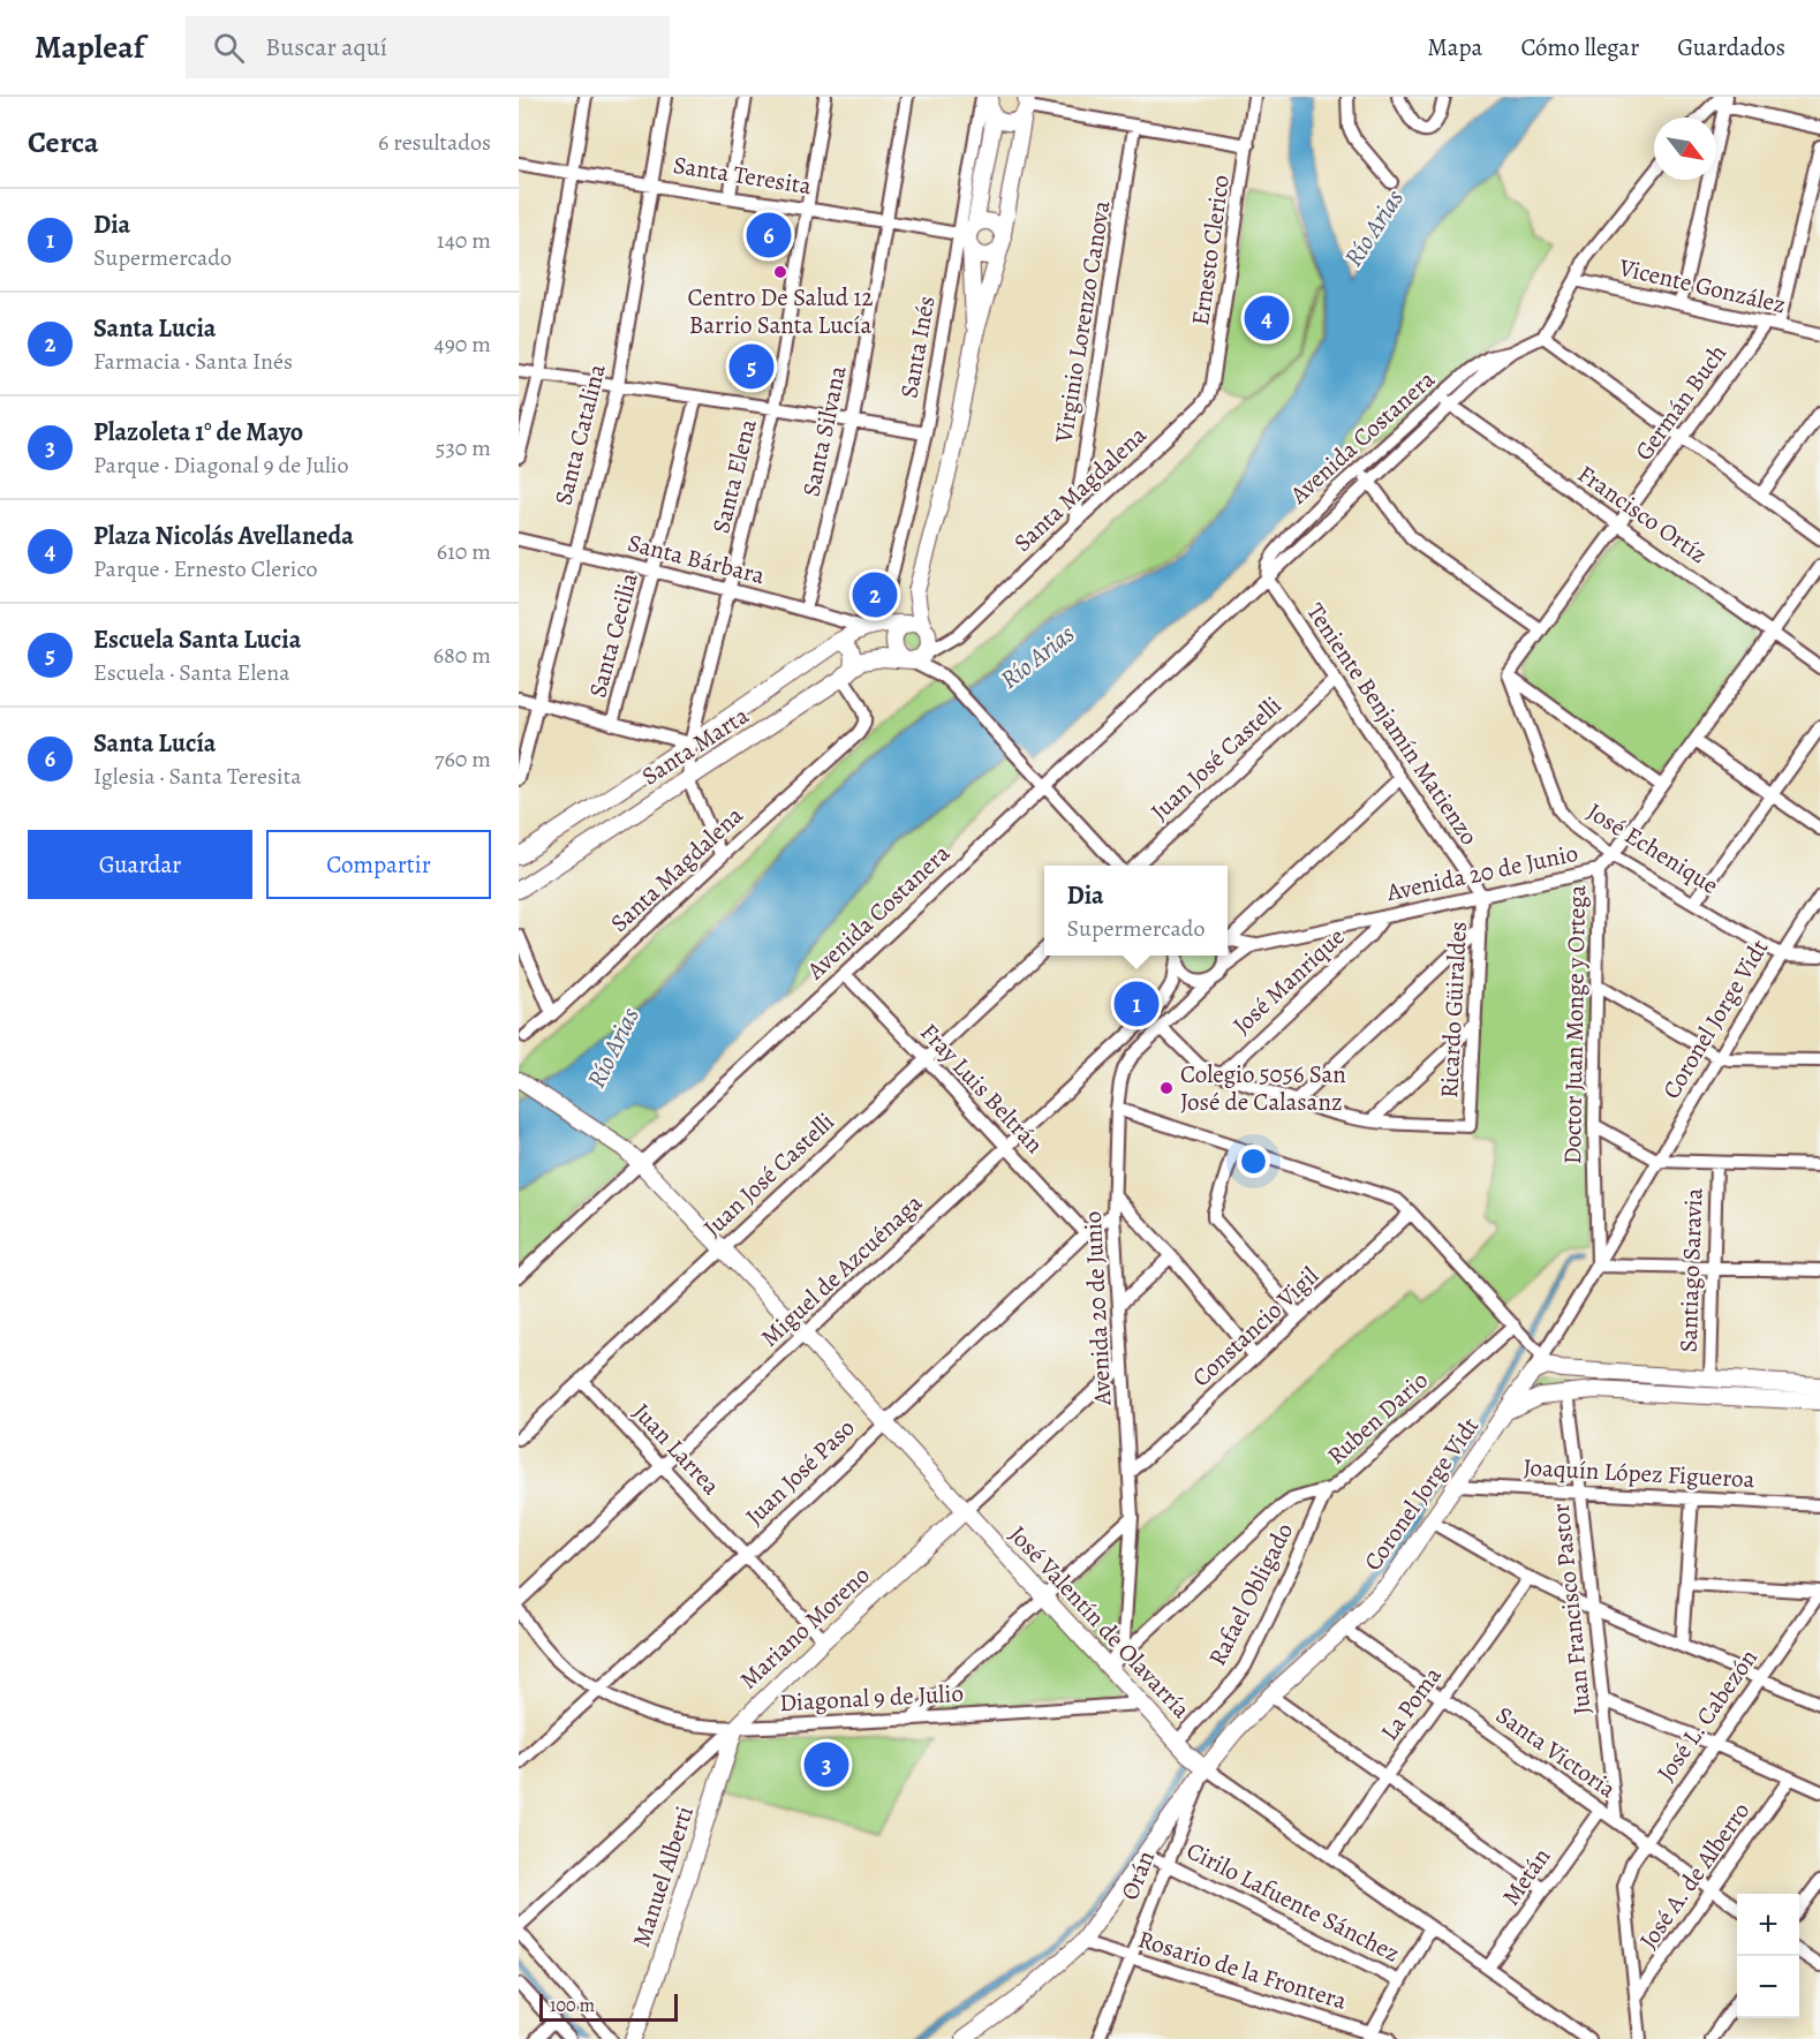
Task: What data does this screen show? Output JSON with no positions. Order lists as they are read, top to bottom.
{
  "streets": {
    "main road": [
      "Santa Marta",
      "Coronel Jorge Vidt",
      "José Valentín de Olavarría",
      "Mariano Moreno",
      "Manuel Alberti"
    ],
    "street": [
      "Santa Teresita",
      "Ernesto Clerico",
      "Vicente González",
      "Virginio Lorenzo Canova",
      "Santa Inés",
      "Germán Buch",
      "Santa Silvana",
      "Santa Catalina",
      "Avenida Costanera",
      "Santa Elena",
      "Santa Magdalena",
      "Francisco Ortíz",
      "Santa Bárbara",
      "Santa Cecilia",
      "Teniente Benjamín Matienzo",
      "Juan José Castelli",
      "José Echenique",
      "Avenida 20 de Junio",
      "José Manrique",
      "Ricardo Güiraldes",
      "Doctor Juan Monge y Ortega",
      "Fray Luis Beltrán",
      "Miguel de Azcuénaga",
      "Santiago Saravia",
      "Constancio Vigil",
      "Ruben Dario",
      "Juan Larrea",
      "Juan José Paso",
      "Joaquín López Figueroa",
      "Rafael Obligado",
      "Juan Francisco Pastor",
      "Diagonal 9 de Julio",
      "La Poma",
      "José L. Cabezón",
      "Santa Victoria",
      "Orán",
      "José A. de Alberro",
      "Metán",
      "Cirilo Lafuente Sánchez",
      "Rosario de la Frontera"
    ]
  },
  "crossings": [
    ["Santa Teresita", "Santa Inés"],
    ["Santa Teresita", "Santa Silvana"],
    ["Santa Teresita", "Santa Catalina"],
    ["Santa Teresita", "Santa Elena"],
    ["Ernesto Clerico", "Santa Magdalena"],
    ["Vicente González", "Germán Buch"],
    ["Virginio Lorenzo Canova", "Santa Magdalena"],
    ["Santa Inés", "Santa Bárbara"],
    ["Santa Inés", "Santa Marta"],
    ["Germán Buch", "Francisco Ortíz"],
    ["Germán Buch", "José Echenique"],
    ["Santa Silvana", "Santa Bárbara"],
    ["Santa Catalina", "Santa Bárbara"],
    ["Avenida Costanera", "Francisco Ortíz"],
    ["Avenida Costanera", "Teniente Benjamín Matienzo"],
    ["Avenida Costanera", "Fray Luis Beltrán"],
    ["Avenida Costanera", "José Valentín de Olavarría"],
    ["Santa Elena", "Santa Magdalena"],
    ["Santa Elena", "Santa Bárbara"],
    ["Santa Elena", "Santa Marta"],
    ["Santa Magdalena", "Santa Marta"],
    ["Francisco Ortíz", "Doctor Juan Monge y Ortega"],
    ["Santa Bárbara", "Santa Cecilia"],
    ["Santa Bárbara", "Santa Marta"],
    ["Teniente Benjamín Matienzo", "Juan José Castelli"],
    ["Teniente Benjamín Matienzo", "Avenida 20 de Junio"],
    ["Teniente Benjamín Matienzo", "Ricardo Güiraldes"],
    ["Juan José Castelli", "Fray Luis Beltrán"],
    ["Juan José Castelli", "Juan Larrea"],
    ["Juan José Castelli", "José Valentín de Olavarría"],
    ["José Echenique", "Coronel Jorge Vidt"],
    ["José Echenique", "Doctor Juan Monge y Ortega"],
    ["Avenida 20 de Junio", "José Manrique"],
    ["Avenida 20 de Junio", "Ricardo Güiraldes"],
    ["Avenida 20 de Junio", "Doctor Juan Monge y Ortega"],
    ["Avenida 20 de Junio", "Constancio Vigil"],
    ["Avenida 20 de Junio", "Ruben Dario"],
    ["Avenida 20 de Junio", "Juan José Paso"],
    ["Avenida 20 de Junio", "José Valentín de Olavarría"],
    ["Avenida 20 de Junio", "Mariano Moreno"],
    ["Coronel Jorge Vidt", "Doctor Juan Monge y Ortega"],
    ["Coronel Jorge Vidt", "Joaquín López Figueroa"],
    ["Coronel Jorge Vidt", "José Valentín de Olavarría"],
    ["Coronel Jorge Vidt", "Santa Victoria"],
    ["Coronel Jorge Vidt", "Orán"],
    ["Coronel Jorge Vidt", "Cirilo Lafuente Sánchez"],
    ["Coronel Jorge Vidt", "Rosario de la Frontera"],
    ["Fray Luis Beltrán", "Miguel de Azcuénaga"],
    ["Fray Luis Beltrán", "Juan José Paso"],
    ["Miguel de Azcuénaga", "Juan Larrea"],
    ["Miguel de Azcuénaga", "José Valentín de Olavarría"],
    ["Ruben Dario", "Rafael Obligado"],
    ["Ruben Dario", "José Valentín de Olavarría"],
    ["Juan Larrea", "Juan José Paso"],
    ["Juan Larrea", "Mariano Moreno"],
    ["Juan José Paso", "José Valentín de Olavarría"],
    ["Juan José Paso", "Diagonal 9 de Julio"],
    ["Joaquín López Figueroa", "Juan Francisco Pastor"],
    ["Rafael Obligado", "José Valentín de Olavarría"],
    ["Juan Francisco Pastor", "Santa Victoria"],
    ["José Valentín de Olavarría", "Mariano Moreno"],
    ["José Valentín de Olavarría", "Diagonal 9 de Julio"],
    ["José Valentín de Olavarría", "La Poma"],
    ["José Valentín de Olavarría", "Orán"],
    ["José Valentín de Olavarría", "Metán"],
    ["Mariano Moreno", "Diagonal 9 de Julio"],
    ["Mariano Moreno", "Manuel Alberti"],
    ["Diagonal 9 de Julio", "Manuel Alberti"],
    ["La Poma", "Santa Victoria"],
    ["José L. Cabezón", "Santa Victoria"],
    ["José L. Cabezón", "José A. de Alberro"],
    ["Santa Victoria", "José A. de Alberro"],
    ["Santa Victoria", "Metán"],
    ["Orán", "Cirilo Lafuente Sánchez"],
    ["Orán", "Rosario de la Frontera"]
  ],
  "water": ["Río Arias"],
  "places": ["Centro De Salud 12 Barrio Santa Lucía", "Colegio 5056 San José de Calasanz"],
  "scale_bar": "100 m",
  "north": "bottom right",
  "page": {
    "header": "Mapleaf",
    "search": "Buscar aquí",
    "nav": ["Mapa", "Cómo llegar", "Guardados"],
    "heading": ["Cerca", "6 resultados"],
    "list": [
      {
        "mark": "1",
        "name": "Dia",
        "note": "Supermercado",
        "value": "140 m"
      },
      {
        "mark": "2",
        "name": "Santa Lucia",
        "note": "Farmacia · Santa Inés",
        "value": "490 m"
      },
      {
        "mark": "3",
        "name": "Plazoleta 1° de Mayo",
        "note": "Parque · Diagonal 9 de Julio",
        "value": "530 m"
      },
      {
        "mark": "4",
        "name": "Plaza Nicolás Avellaneda",
        "note": "Parque · Ernesto Clerico",
        "value": "610 m"
      },
      {
        "mark": "5",
        "name": "Escuela Santa Lucia",
        "note": "Escuela · Santa Elena",
        "value": "680 m"
      },
      {
        "mark": "6",
        "name": "Santa Lucía",
        "note": "Iglesia · Santa Teresita",
        "value": "760 m"
      }
    ],
    "pins": [
      "6",
      "4",
      "5",
      "2",
      "1",
      "3"
    ],
    "buttons": ["Guardar", "Compartir"],
    "popup": ["Dia", "Supermercado"],
    "map_buttons": ["+", "−"],
    "scale": "100 m"
  }
}
